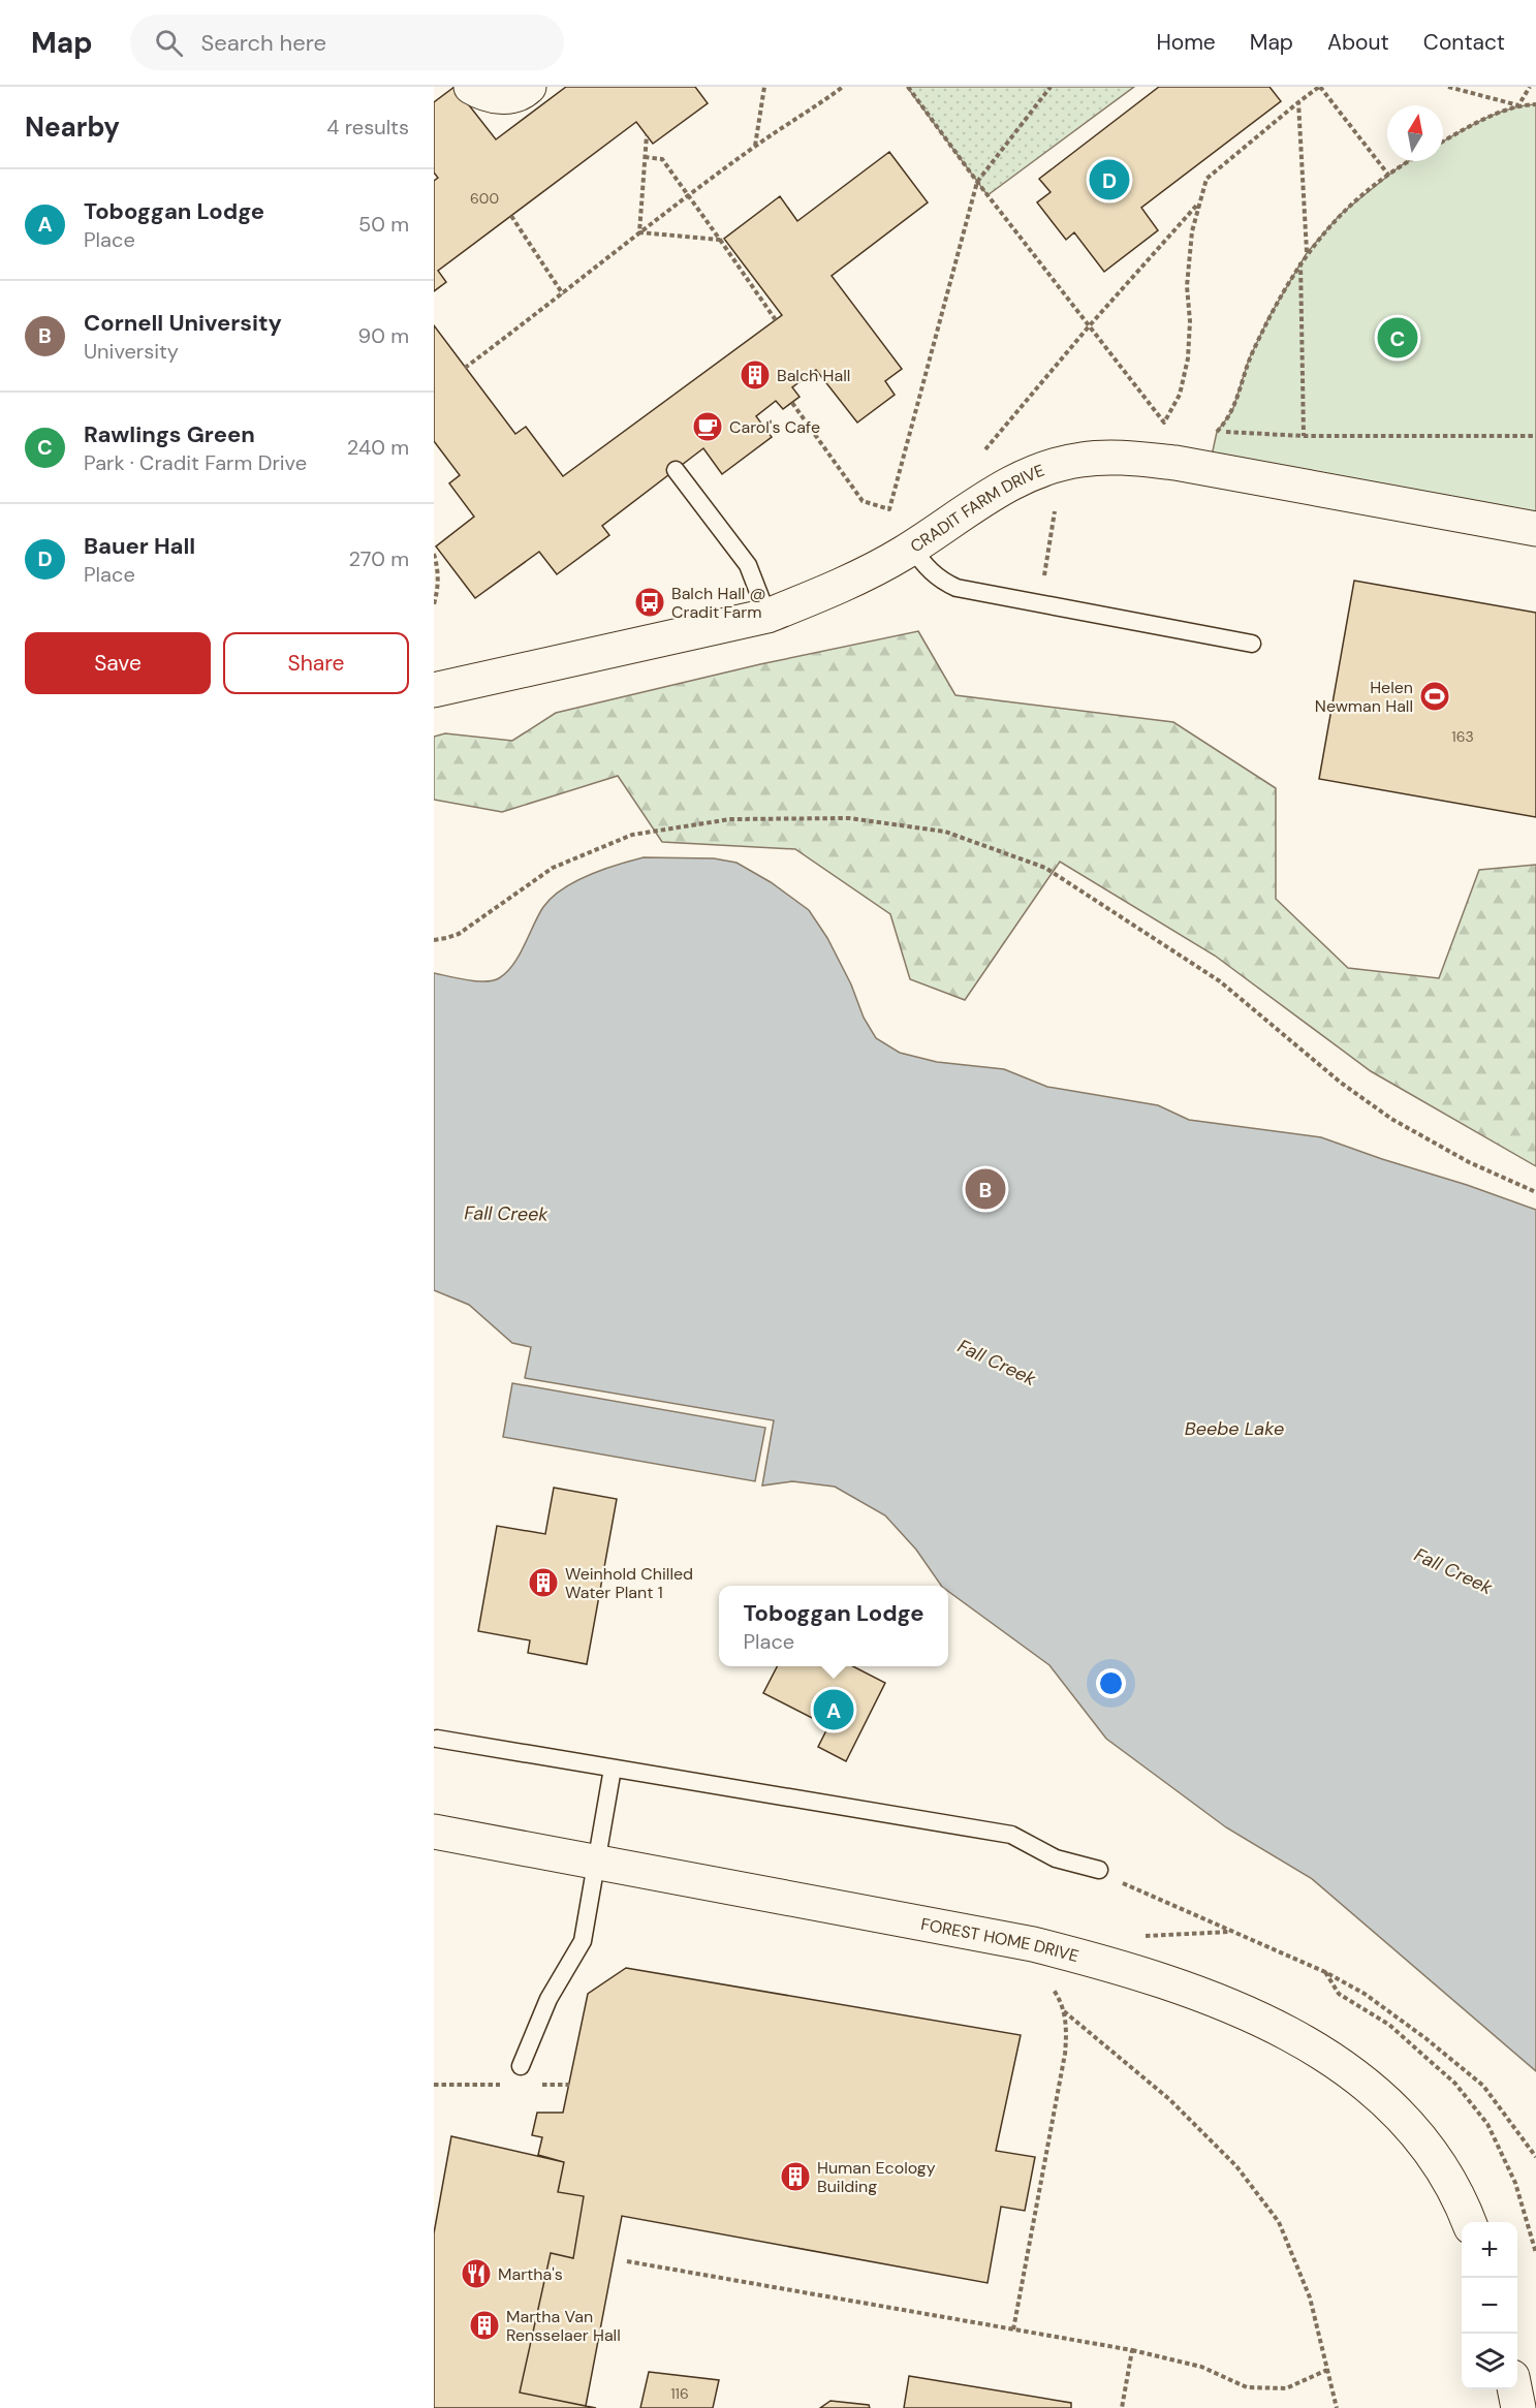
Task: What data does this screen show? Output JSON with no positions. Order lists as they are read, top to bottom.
{
  "streets": {
    "street": ["CRADIT FARM DRIVE", "FOREST HOME DRIVE"]
  },
  "water": ["Fall Creek", "Beebe Lake"],
  "places": {
    "building": [
      "Balch Hall",
      "Weinhold Chilled Water Plant 1",
      "Human Ecology Building",
      "Martha Van Rensselaer Hall"
    ],
    "cafe": ["Carol's Cafe"],
    "bus stop": ["Balch Hall @ Cradit Farm"],
    "sports": ["Helen Newman Hall"],
    "restaurant": ["Martha's"]
  },
  "house_numbers": ["600", "163", "116"],
  "north": "top",
  "page": {
    "header": "Map",
    "search": "Search here",
    "nav": [
      "Home",
      "Map",
      "About",
      "Contact"
    ],
    "heading": ["Nearby", "4 results"],
    "pins": [
      "D",
      "C",
      "B",
      "A"
    ],
    "list": [
      {
        "mark": "A",
        "name": "Toboggan Lodge",
        "note": "Place",
        "value": "50 m"
      },
      {
        "mark": "B",
        "name": "Cornell University",
        "note": "University",
        "value": "90 m"
      },
      {
        "mark": "C",
        "name": "Rawlings Green",
        "note": "Park · Cradit Farm Drive",
        "value": "240 m"
      },
      {
        "mark": "D",
        "name": "Bauer Hall",
        "note": "Place",
        "value": "270 m"
      }
    ],
    "buttons": ["Save", "Share"],
    "popup": ["Toboggan Lodge", "Place"],
    "map_buttons": ["+", "−"]
  }
}
